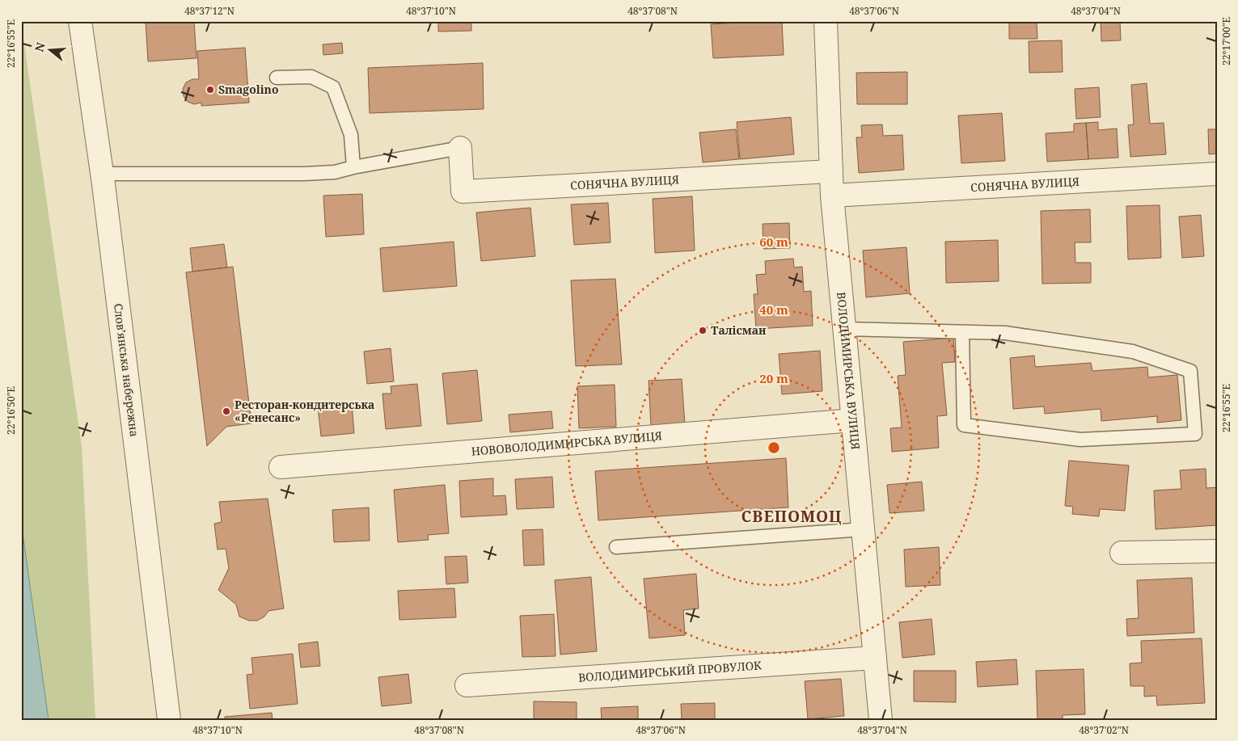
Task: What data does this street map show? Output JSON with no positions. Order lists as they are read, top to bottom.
{
  "streets": {
    "street": [
      "СОНЯЧНА ВУЛИЦЯ",
      "Словʼянська набережна",
      "ВОЛОДИМИРСЬКА ВУЛИЦЯ",
      "НОВОВОЛОДИМИРСЬКА ВУЛИЦЯ",
      "ВОЛОДИМИРСЬКИЙ ПРОВУЛОК"
    ]
  },
  "crossings": [
    ["СОНЯЧНА ВУЛИЦЯ", "ВОЛОДИМИРСЬКА ВУЛИЦЯ"],
    ["ВОЛОДИМИРСЬКА ВУЛИЦЯ", "НОВОВОЛОДИМИРСЬКА ВУЛИЦЯ"],
    ["ВОЛОДИМИРСЬКА ВУЛИЦЯ", "ВОЛОДИМИРСЬКИЙ ПРОВУЛОК"]
  ],
  "districts": ["СВЕПОМОЦ"],
  "places": ["Smagolino", "Талісман", "Ресторан-кондитерська «Ренесанс»"],
  "north": "left",
  "coordinates": [
    "48°37'12\"N",
    "48°37'10\"N",
    "48°37'08\"N",
    "48°37'06\"N",
    "48°37'04\"N",
    "22°17'00\"E",
    "22°16'55\"E",
    "22°16'50\"E",
    "48°37'02\"N"
  ],
  "rings": ["60 m", "40 m", "20 m"]
}
